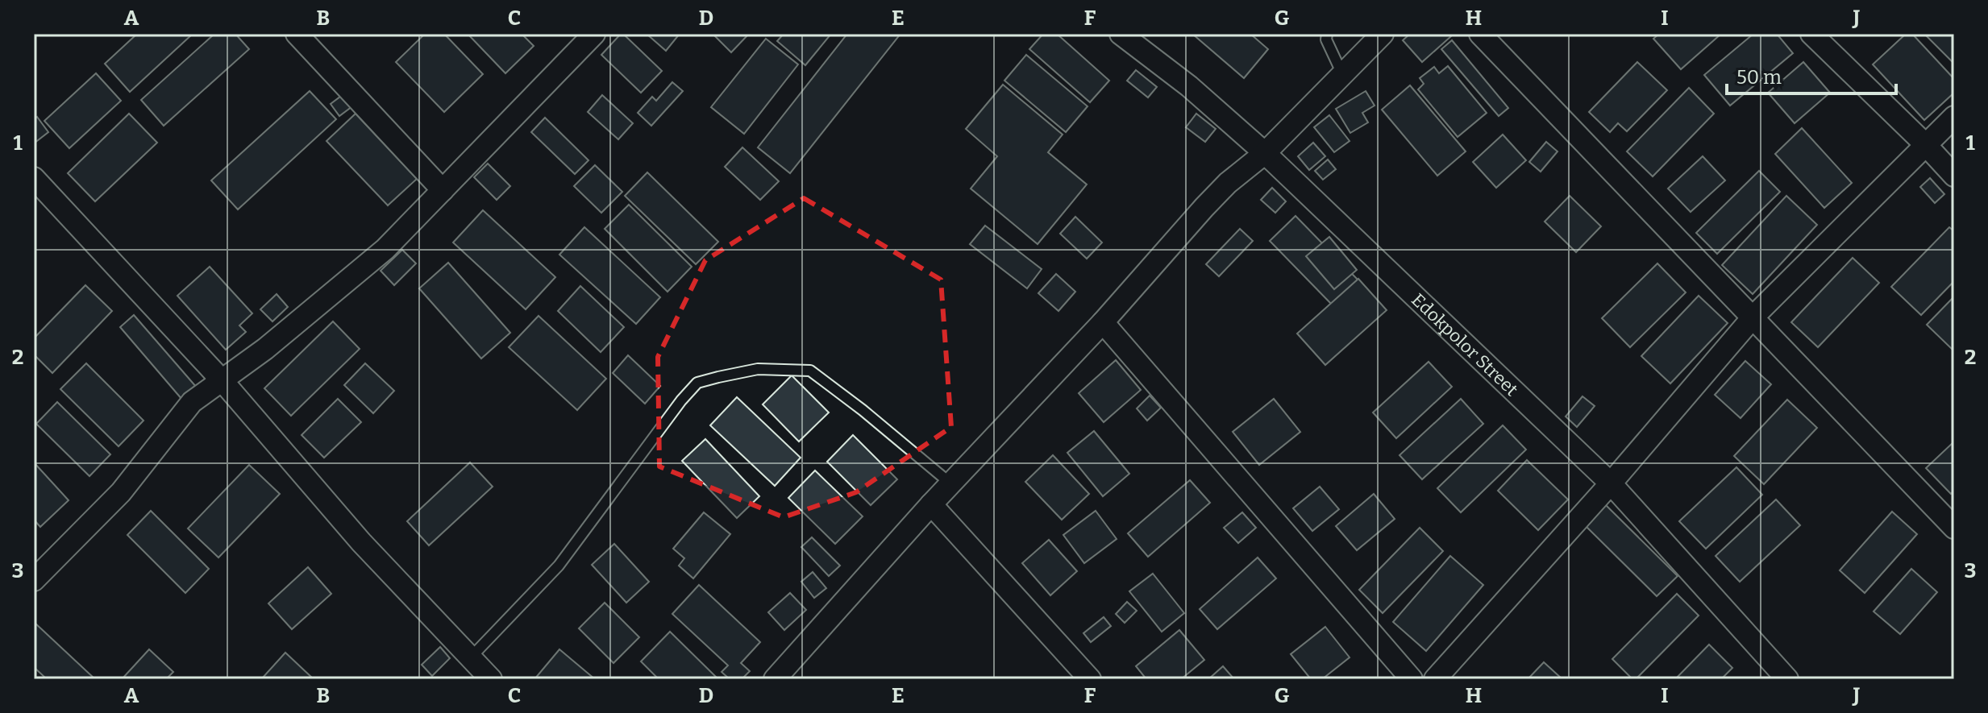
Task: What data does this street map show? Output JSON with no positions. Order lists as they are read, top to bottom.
{
  "streets": {
    "street": ["Edokpolor Street"]
  },
  "scale_bar": "50 m",
  "grid": {
    "columns": [
      "A",
      "B",
      "C",
      "D",
      "E",
      "F",
      "G",
      "H",
      "I",
      "J"
    ],
    "rows": ["1", "2", "3"]
  }
}
